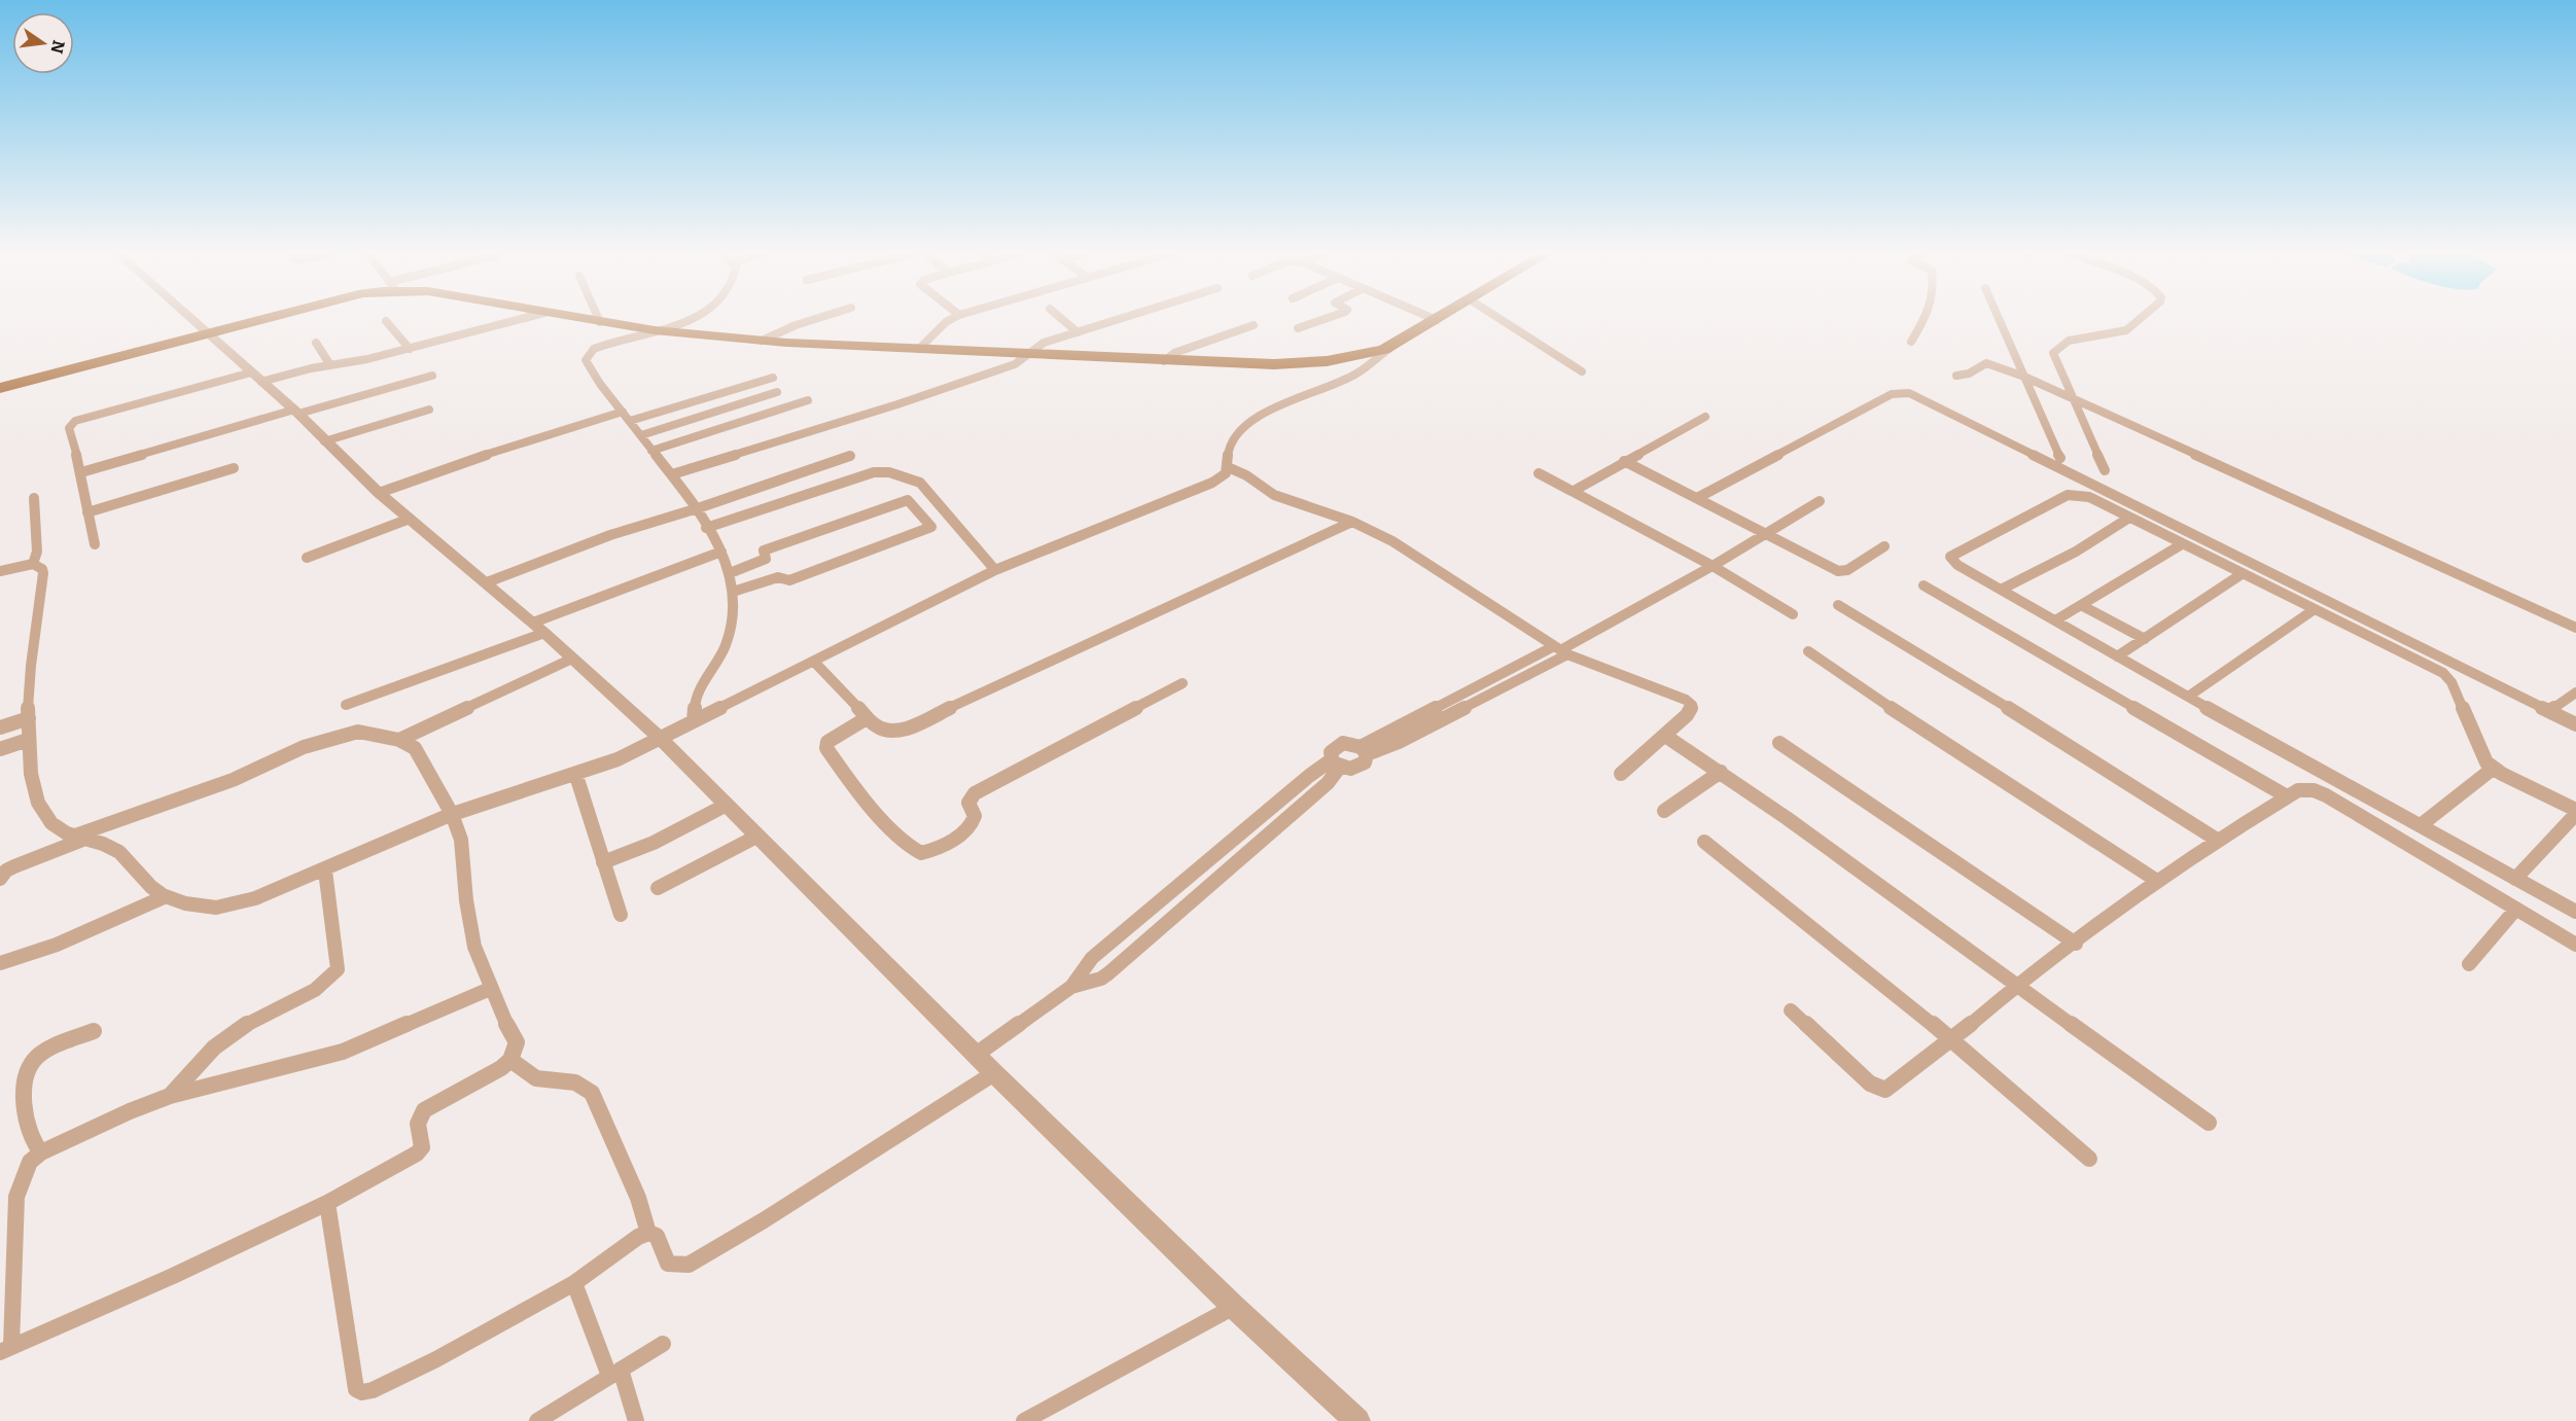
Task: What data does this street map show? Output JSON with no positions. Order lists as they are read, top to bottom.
{
  "north": "right"
}
